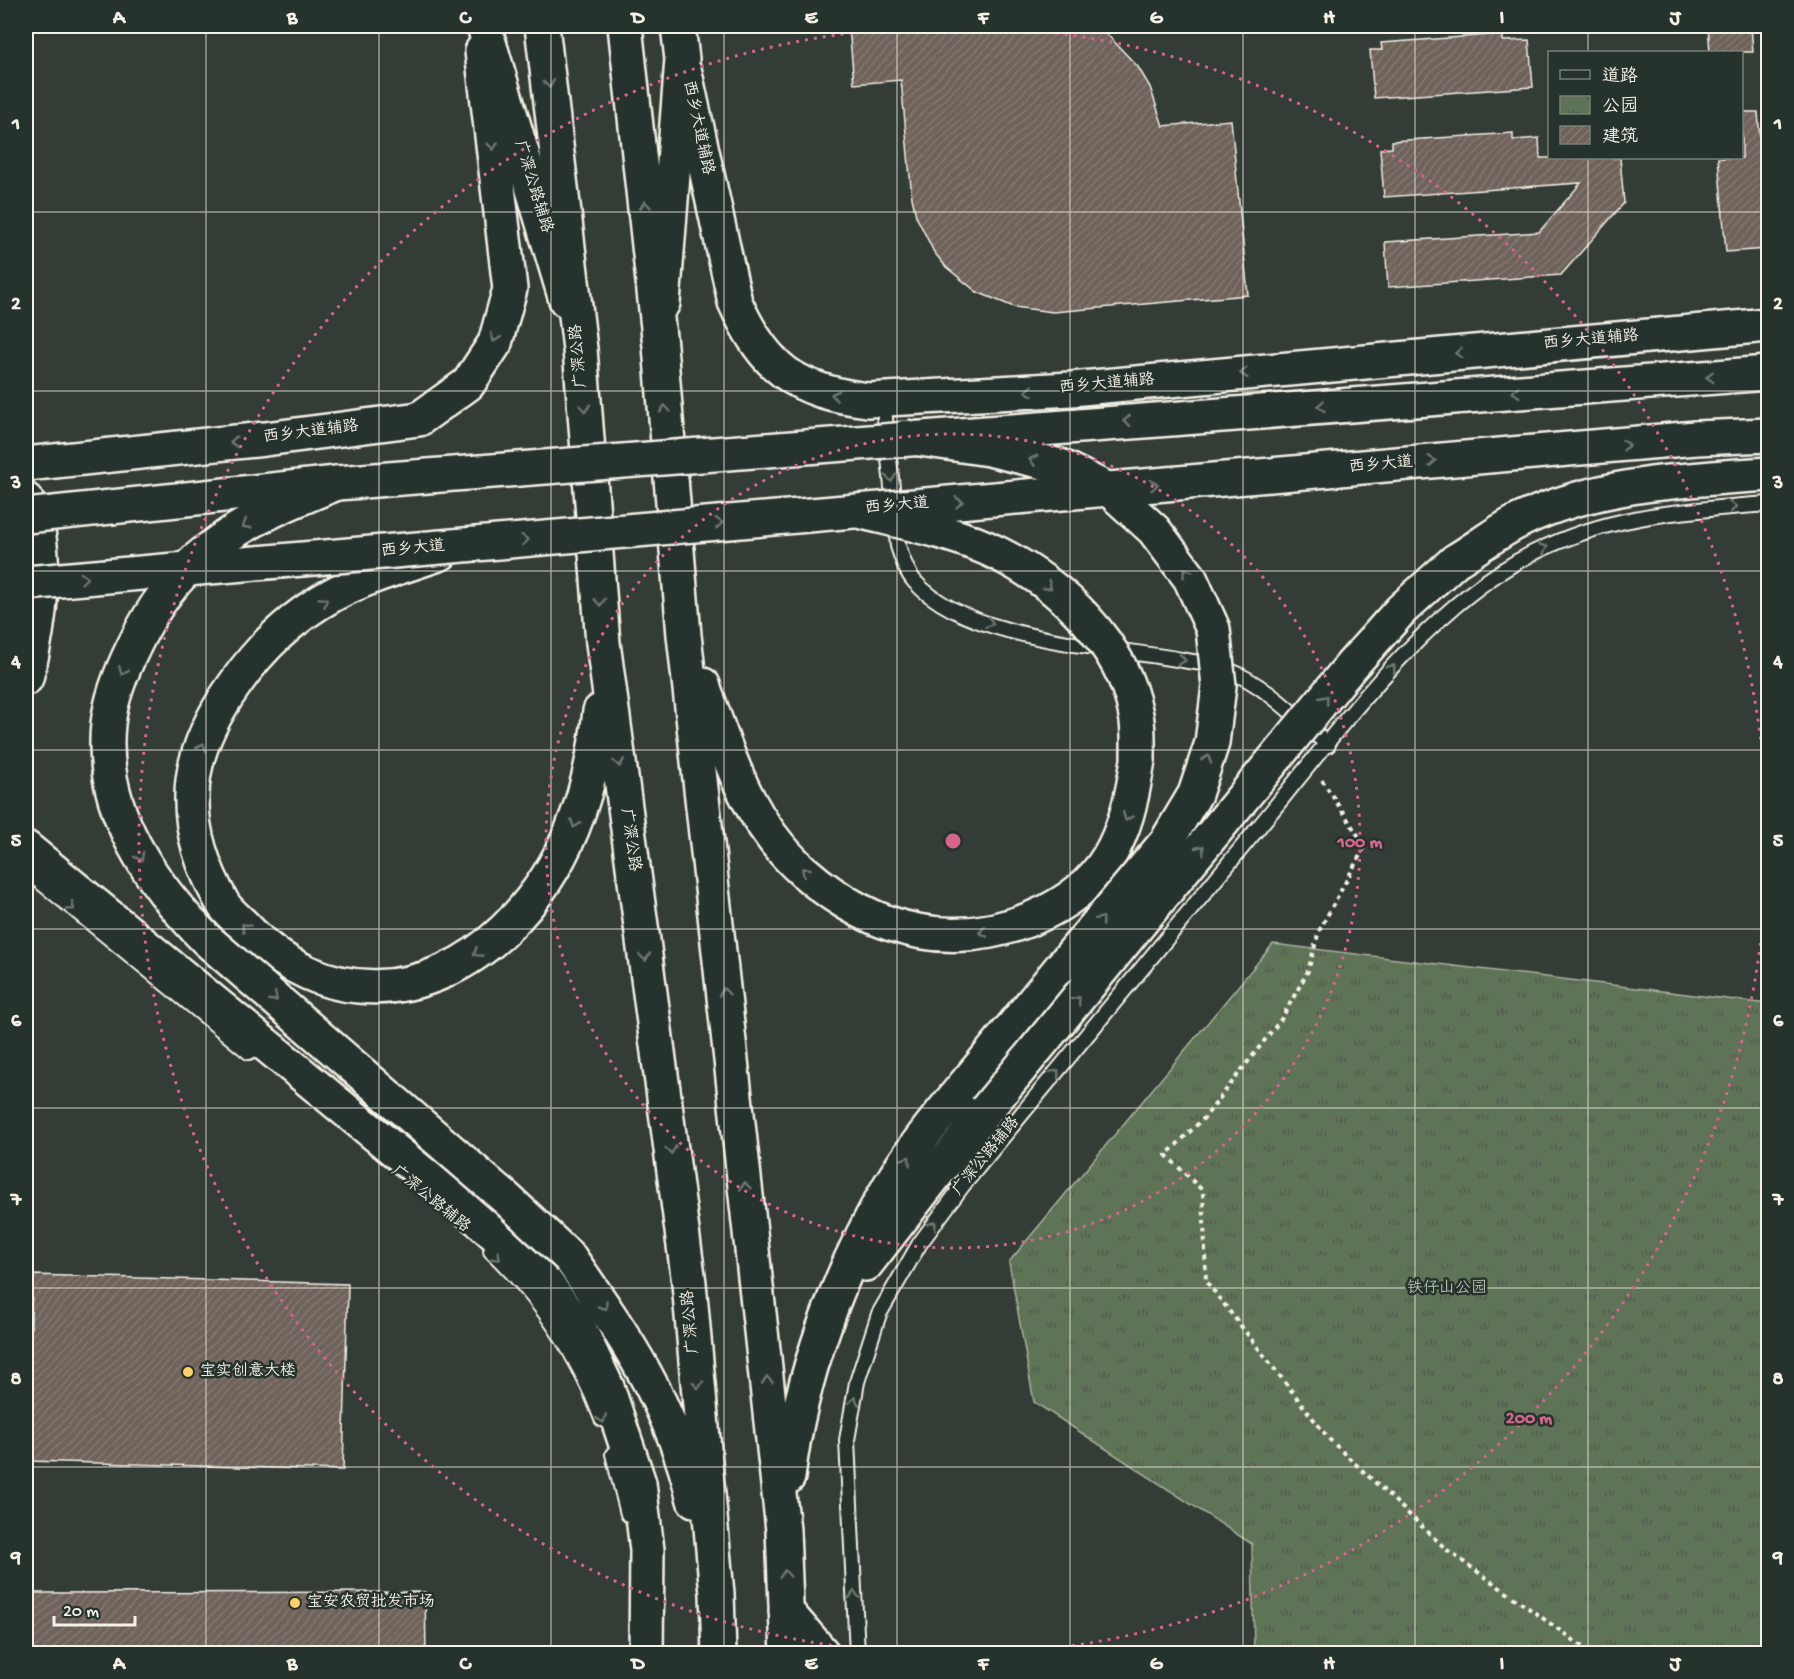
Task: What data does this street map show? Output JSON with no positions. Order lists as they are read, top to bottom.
{
  "streets": {
    "main road": [
      "西乡大道辅路",
      "广深公路辅路",
      "广深公路",
      "西乡大道"
    ]
  },
  "crossings": [
    ["西乡大道辅路", "广深公路辅路"],
    ["广深公路辅路", "广深公路"]
  ],
  "parks": ["铁仔山公园"],
  "places": ["宝实创意大楼", "宝安农贸批发市场"],
  "legend": ["道路", "公园", "建筑"],
  "scale_bar": "20 m",
  "grid": {
    "columns": [
      "A",
      "B",
      "C",
      "D",
      "E",
      "F",
      "G",
      "H",
      "I",
      "J"
    ],
    "rows": [
      "1",
      "2",
      "3",
      "4",
      "5",
      "6",
      "7",
      "8",
      "9"
    ]
  },
  "rings": ["100 m", "200 m"]
}
